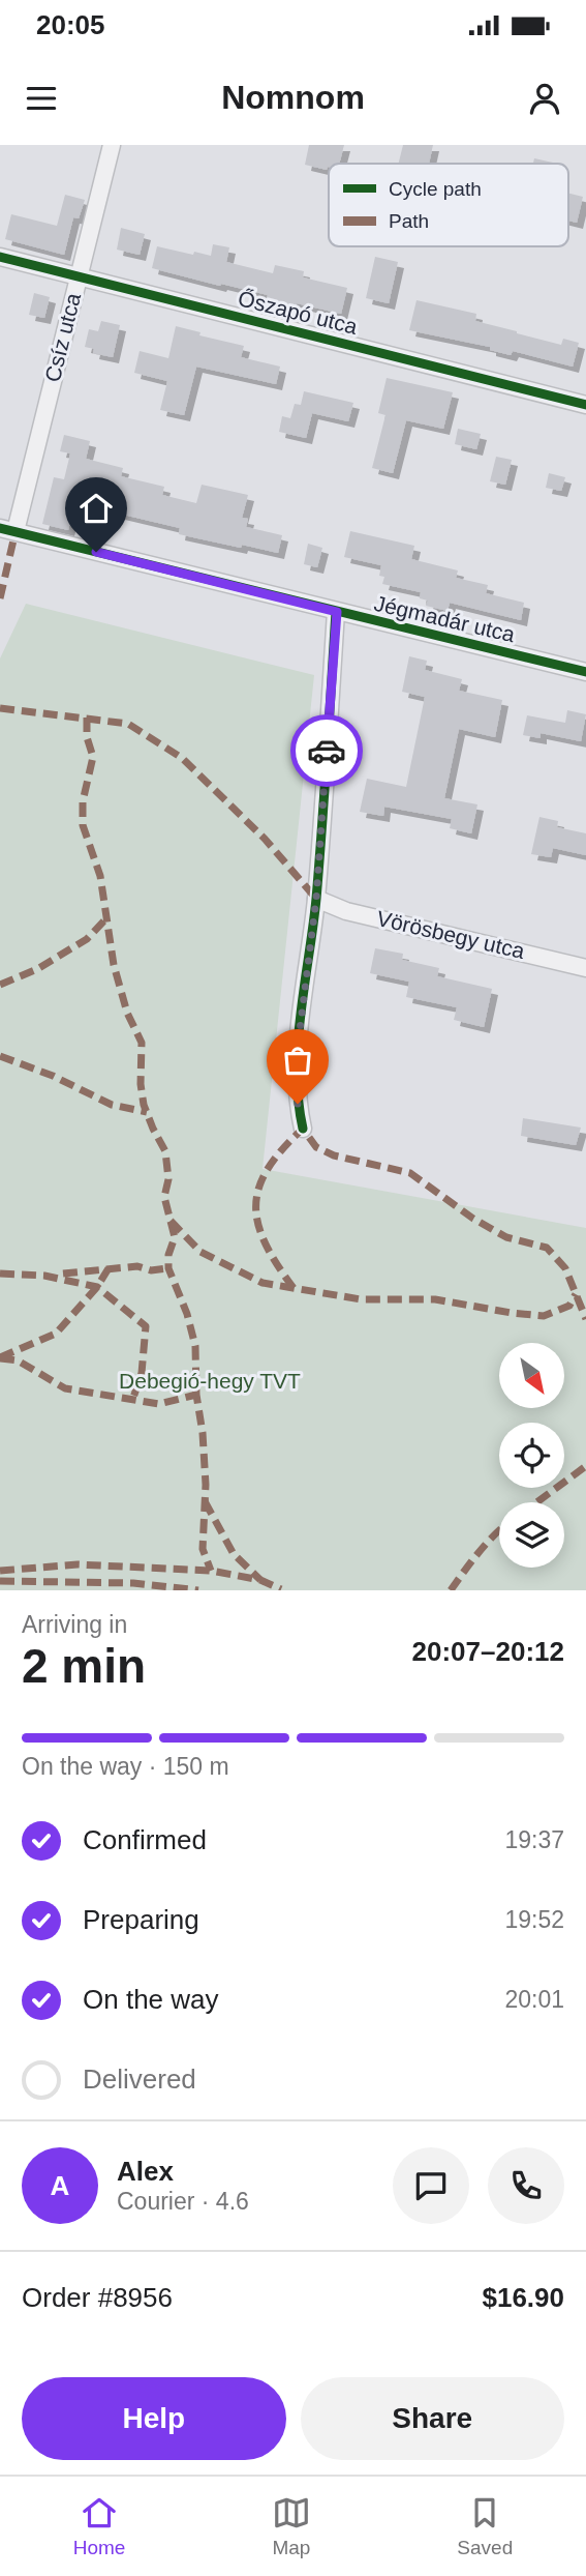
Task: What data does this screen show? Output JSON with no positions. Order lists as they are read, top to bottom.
{
  "streets": {
    "street": [
      "Őszapó utca",
      "Csíz utca",
      "Jégmadár utca",
      "Vörösbegy utca"
    ]
  },
  "crossings": [
    ["Őszapó utca", "Csíz utca"],
    ["Csíz utca", "Jégmadár utca"]
  ],
  "parks": ["Debegió-hegy TVT"],
  "legend": ["Cycle path", "Path"],
  "north": "bottom right",
  "page": {
    "status": "20:05",
    "header": "Nomnom",
    "heading": ["2 min", "Arriving in", "20:07–20:12"],
    "panel": [
      "Alex",
      "Courier · 4.6",
      "Order #8956",
      "$16.90"
    ],
    "bar": "On the way · 150 m",
    "list": [
      ["Confirmed", "19:37"],
      ["Preparing", "19:52"],
      ["On the way", "20:01"],
      "Delivered"
    ],
    "round": "A",
    "buttons": ["Help", "Share"],
    "tabs": ["Home", "Map", "Saved"]
  }
}
